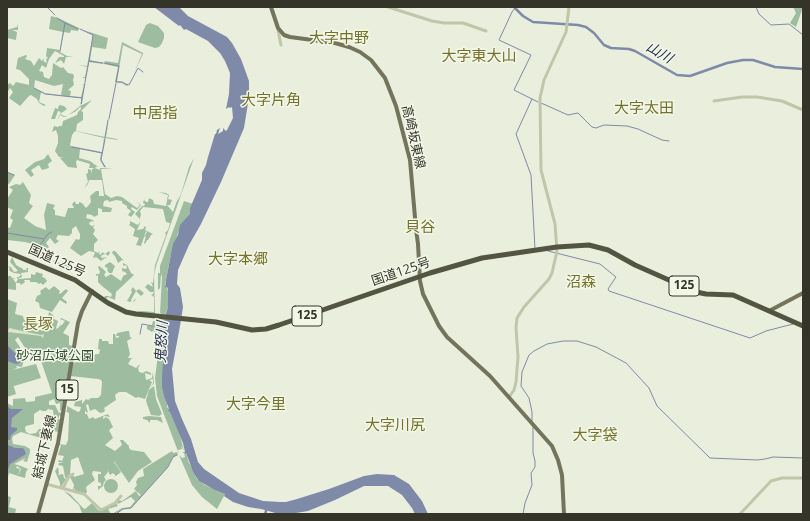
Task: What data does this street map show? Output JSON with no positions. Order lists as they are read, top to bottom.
{
  "streets": {
    "highway": ["国道125号", "125"],
    "main road": ["高崎坂東線", "15", "結城下妻線"]
  },
  "crossings": [
    ["高崎坂東線", "国道125号"],
    ["国道125号", "結城下妻線"]
  ],
  "districts": [
    "大字中野",
    "大字東大山",
    "大字片角",
    "大字太田",
    "中居指",
    "貝谷",
    "大字本郷",
    "沼森",
    "長塚",
    "大字今里",
    "大字川尻",
    "大字袋"
  ],
  "water": ["山川", "鬼怒川"],
  "parks": ["砂沼広域公園"]
}
